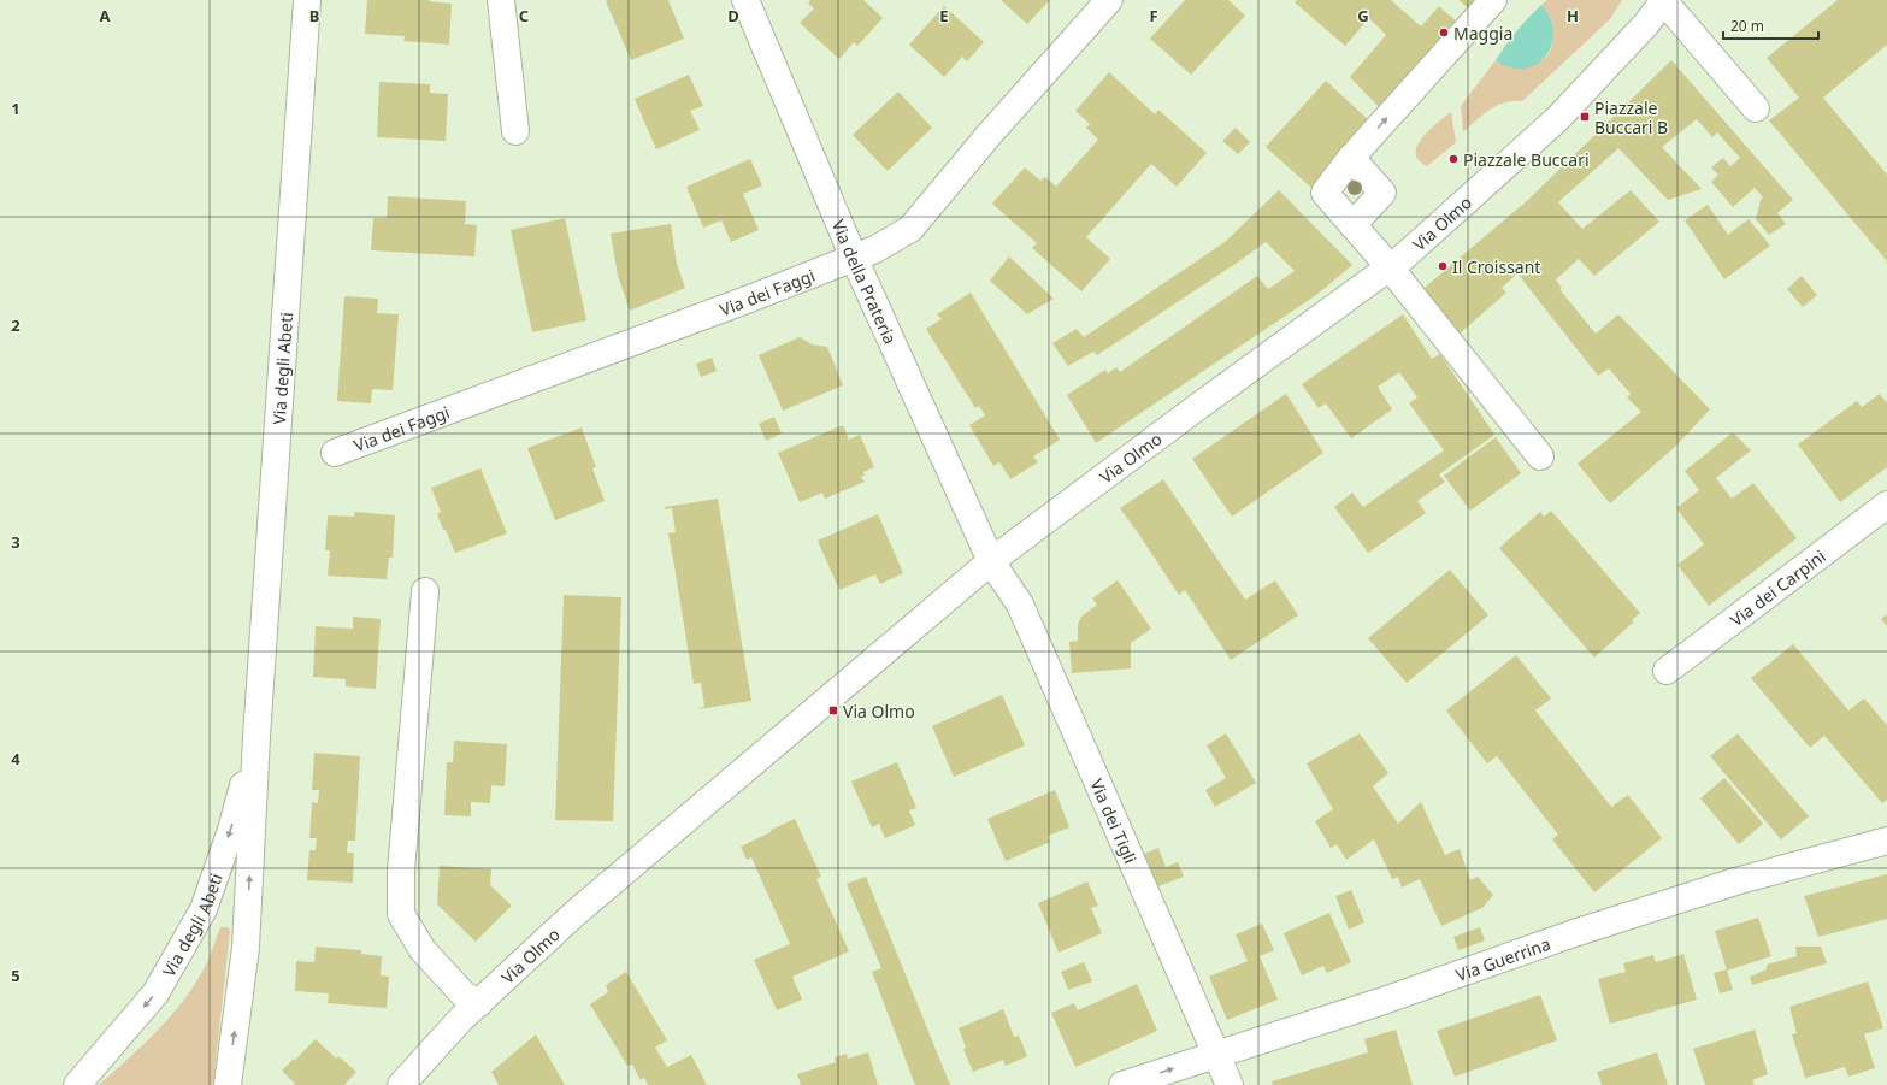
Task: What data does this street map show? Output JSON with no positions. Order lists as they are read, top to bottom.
{
  "streets": {
    "street": [
      "Via Olmo",
      "Via della Prateria",
      "Via dei Faggi",
      "Via degli Abeti",
      "Via dei Carpini",
      "Via dei Tigli",
      "Via Guerrina"
    ]
  },
  "crossings": [
    ["Via Olmo", "Via della Prateria"],
    ["Via Olmo", "Via dei Tigli"],
    ["Via della Prateria", "Via dei Faggi"],
    ["Via della Prateria", "Via dei Tigli"],
    ["Via dei Tigli", "Via Guerrina"]
  ],
  "places": {
    "other": ["Maggia", "Piazzale Buccari", "Il Croissant"],
    "transit": ["Piazzale Buccari B", "Via Olmo"]
  },
  "scale_bar": "20 m",
  "grid": {
    "columns": [
      "A",
      "B",
      "C",
      "D",
      "E",
      "F",
      "G",
      "H"
    ],
    "rows": [
      "1",
      "2",
      "3",
      "4",
      "5"
    ]
  }
}
